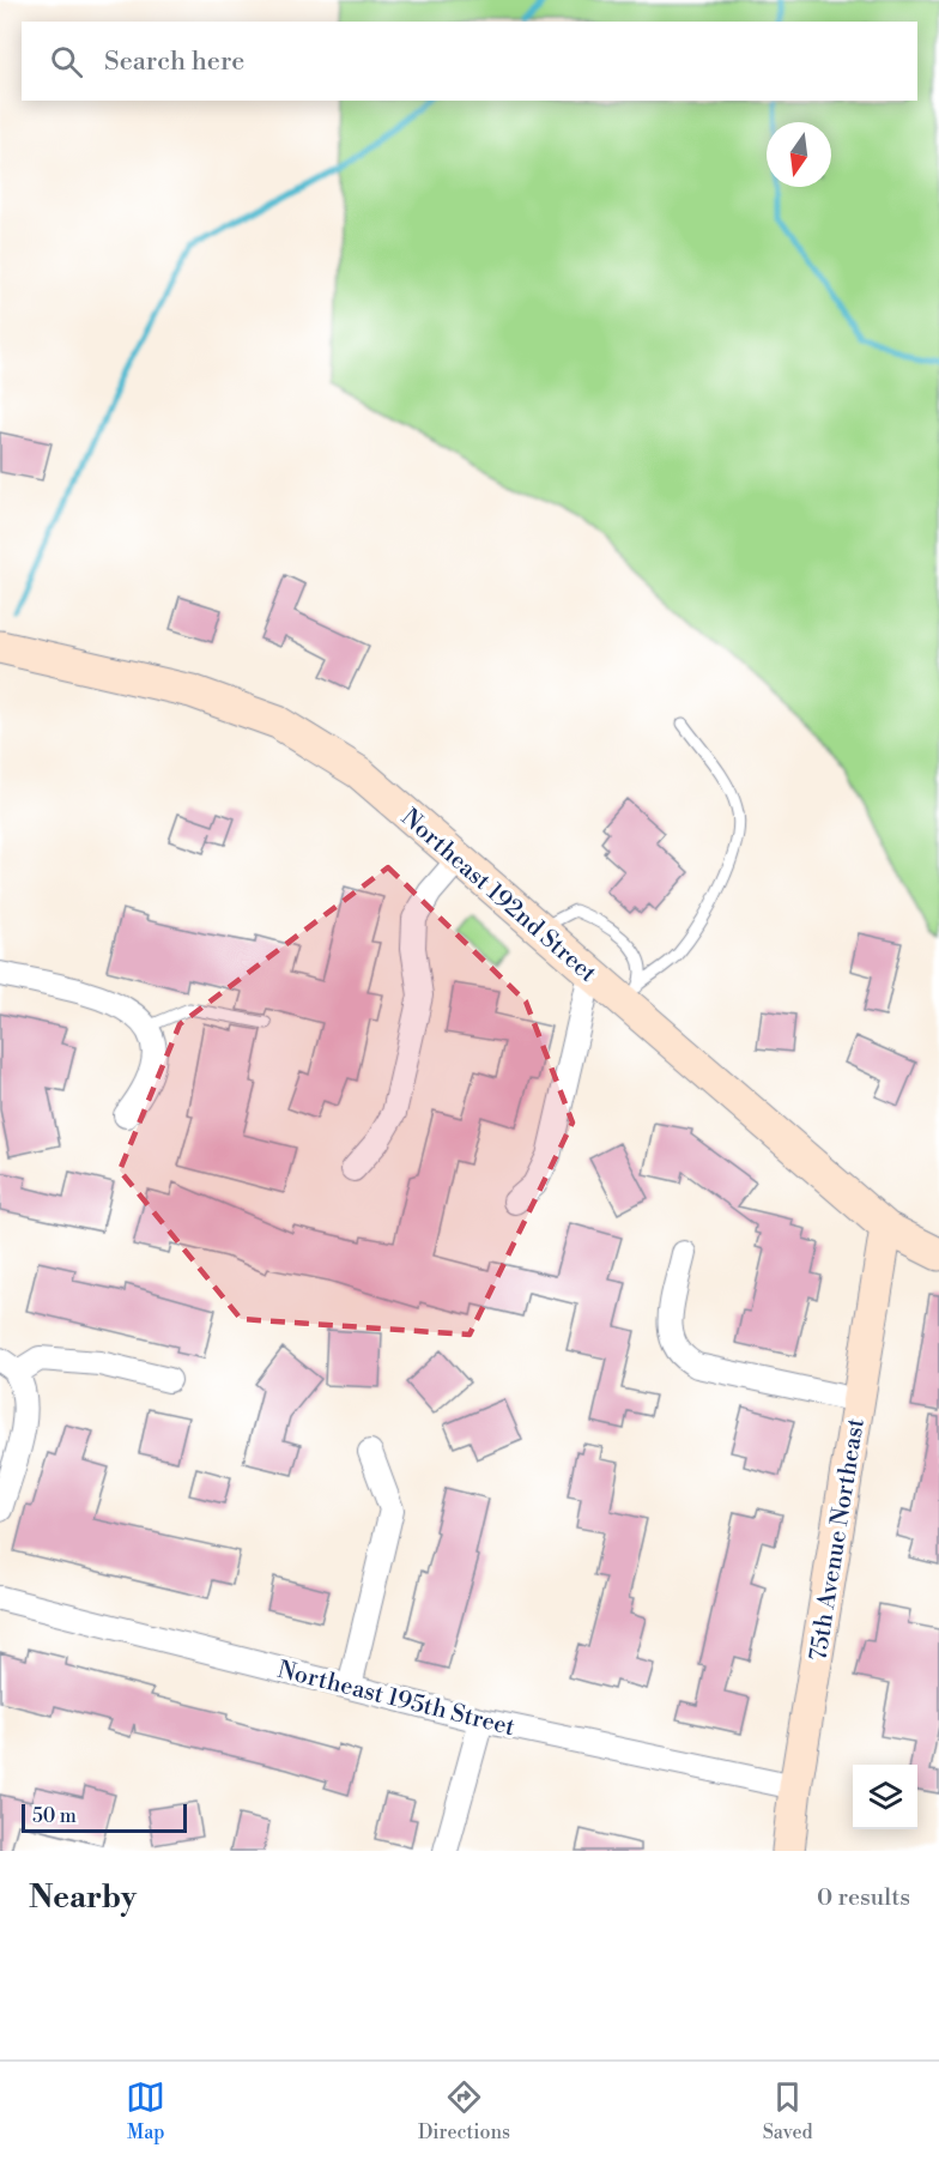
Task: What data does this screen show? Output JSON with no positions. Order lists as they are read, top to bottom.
{
  "streets": {
    "street": ["Northeast 192nd Street", "75th Avenue Northeast", "Northeast 195th Street"]
  },
  "crossings": [
    ["Northeast 192nd Street", "75th Avenue Northeast"],
    ["75th Avenue Northeast", "Northeast 195th Street"]
  ],
  "scale_bar": "50 m",
  "north": "bottom",
  "page": {
    "search": "Search here",
    "scale": "50 m",
    "heading": ["Nearby", "0 results"],
    "nav": ["Map", "Directions", "Saved"]
  }
}
